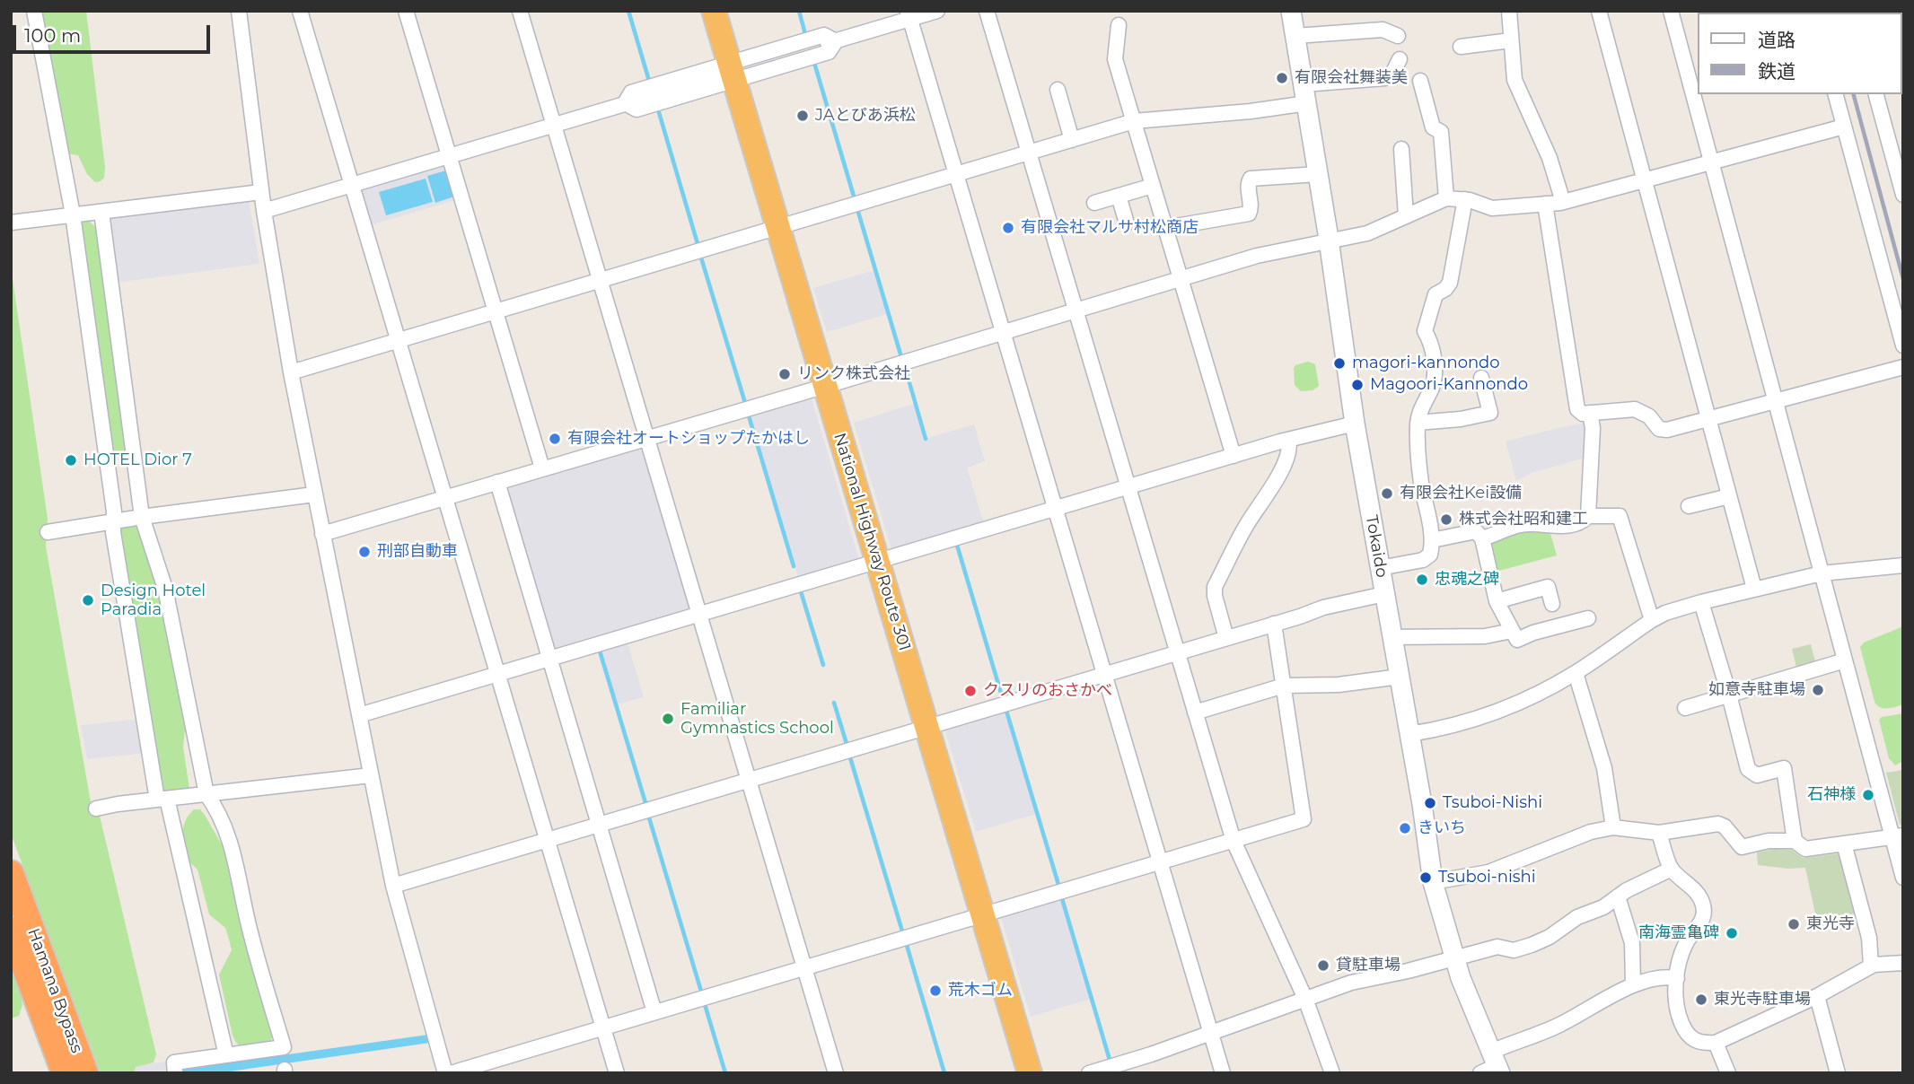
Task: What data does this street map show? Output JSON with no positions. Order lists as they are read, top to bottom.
{
  "streets": {
    "highway": ["National Highway Route 301", "Hamana Bypass"],
    "main road": ["Tokaido"]
  },
  "places": [
    "有限会社舞装美",
    "JAとぴあ浜松",
    "有限会社マルサ村松商店",
    "magori-kannondo",
    "リンク株式会社",
    "Magoori-Kannondo",
    "有限会社オートショップたかはし",
    "HOTEL Dior 7",
    "有限会社Kei設備",
    "株式会社昭和建工",
    "刑部自動車",
    "忠魂之碑",
    "Design Hotel Paradia",
    "如意寺駐車場",
    "クスリのおさかべ",
    "Familiar Gymnastics School",
    "石神様",
    "Tsuboi-Nishi",
    "きいち",
    "Tsuboi-nishi",
    "東光寺",
    "南海霊亀碑",
    "貸駐車場",
    "荒木ゴム",
    "東光寺駐車場"
  ],
  "legend": ["道路", "鉄道"],
  "scale_bar": "100 m"
}
